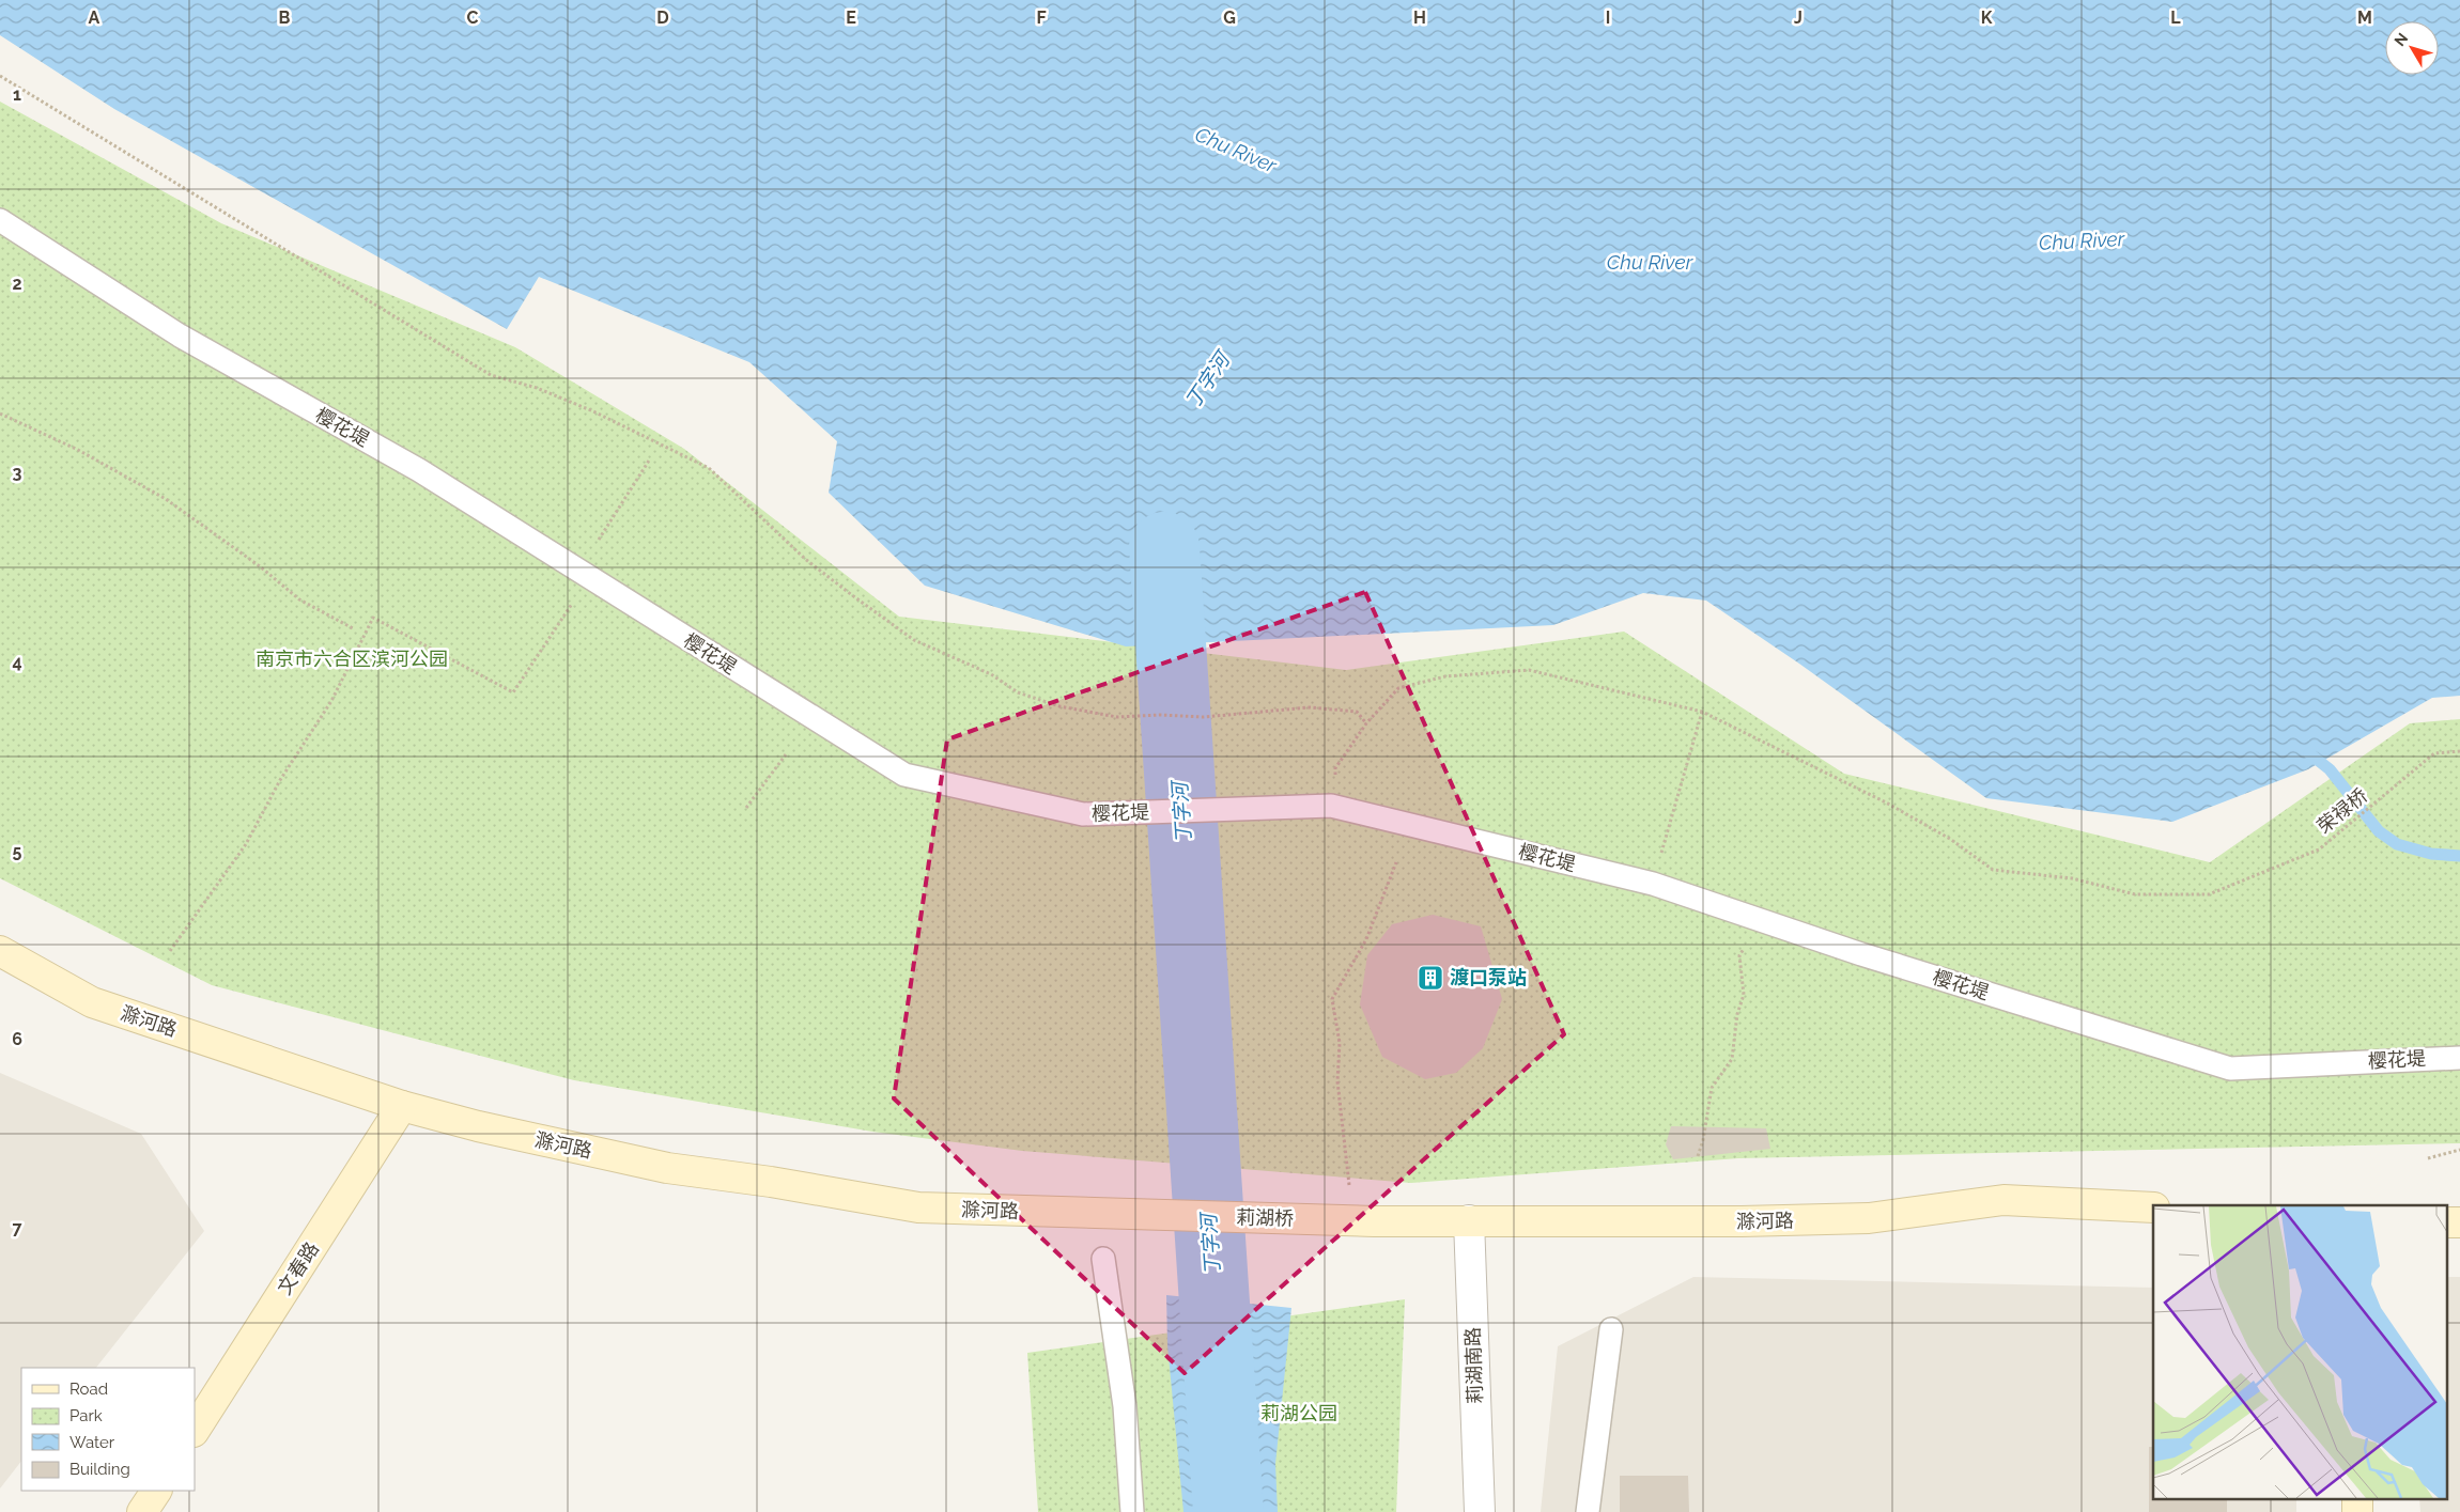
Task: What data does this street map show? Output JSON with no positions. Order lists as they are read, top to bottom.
{
  "streets": {
    "street": [
      "滁河路",
      "莉湖桥",
      "文春路",
      "莉湖南路"
    ],
    "lane": ["樱花堤"],
    "path": ["荣禄桥"]
  },
  "crossings": [
    ["樱花堤", "荣禄桥"],
    ["滁河路", "莉湖桥"],
    ["滁河路", "文春路"],
    ["滁河路", "莉湖南路"]
  ],
  "water": ["Chu River", "丁字河"],
  "parks": ["南京市六合区滨河公园", "莉湖公园"],
  "places": {
    "building": ["渡口泵站"]
  },
  "legend": [
    "Road",
    "Park",
    "Water",
    "Building"
  ],
  "north": "top left",
  "grid": {
    "columns": [
      "A",
      "B",
      "C",
      "D",
      "E",
      "F",
      "G",
      "H",
      "I",
      "J",
      "K",
      "L",
      "M"
    ],
    "rows": [
      "1",
      "2",
      "3",
      "4",
      "5",
      "6",
      "7"
    ]
  }
}
